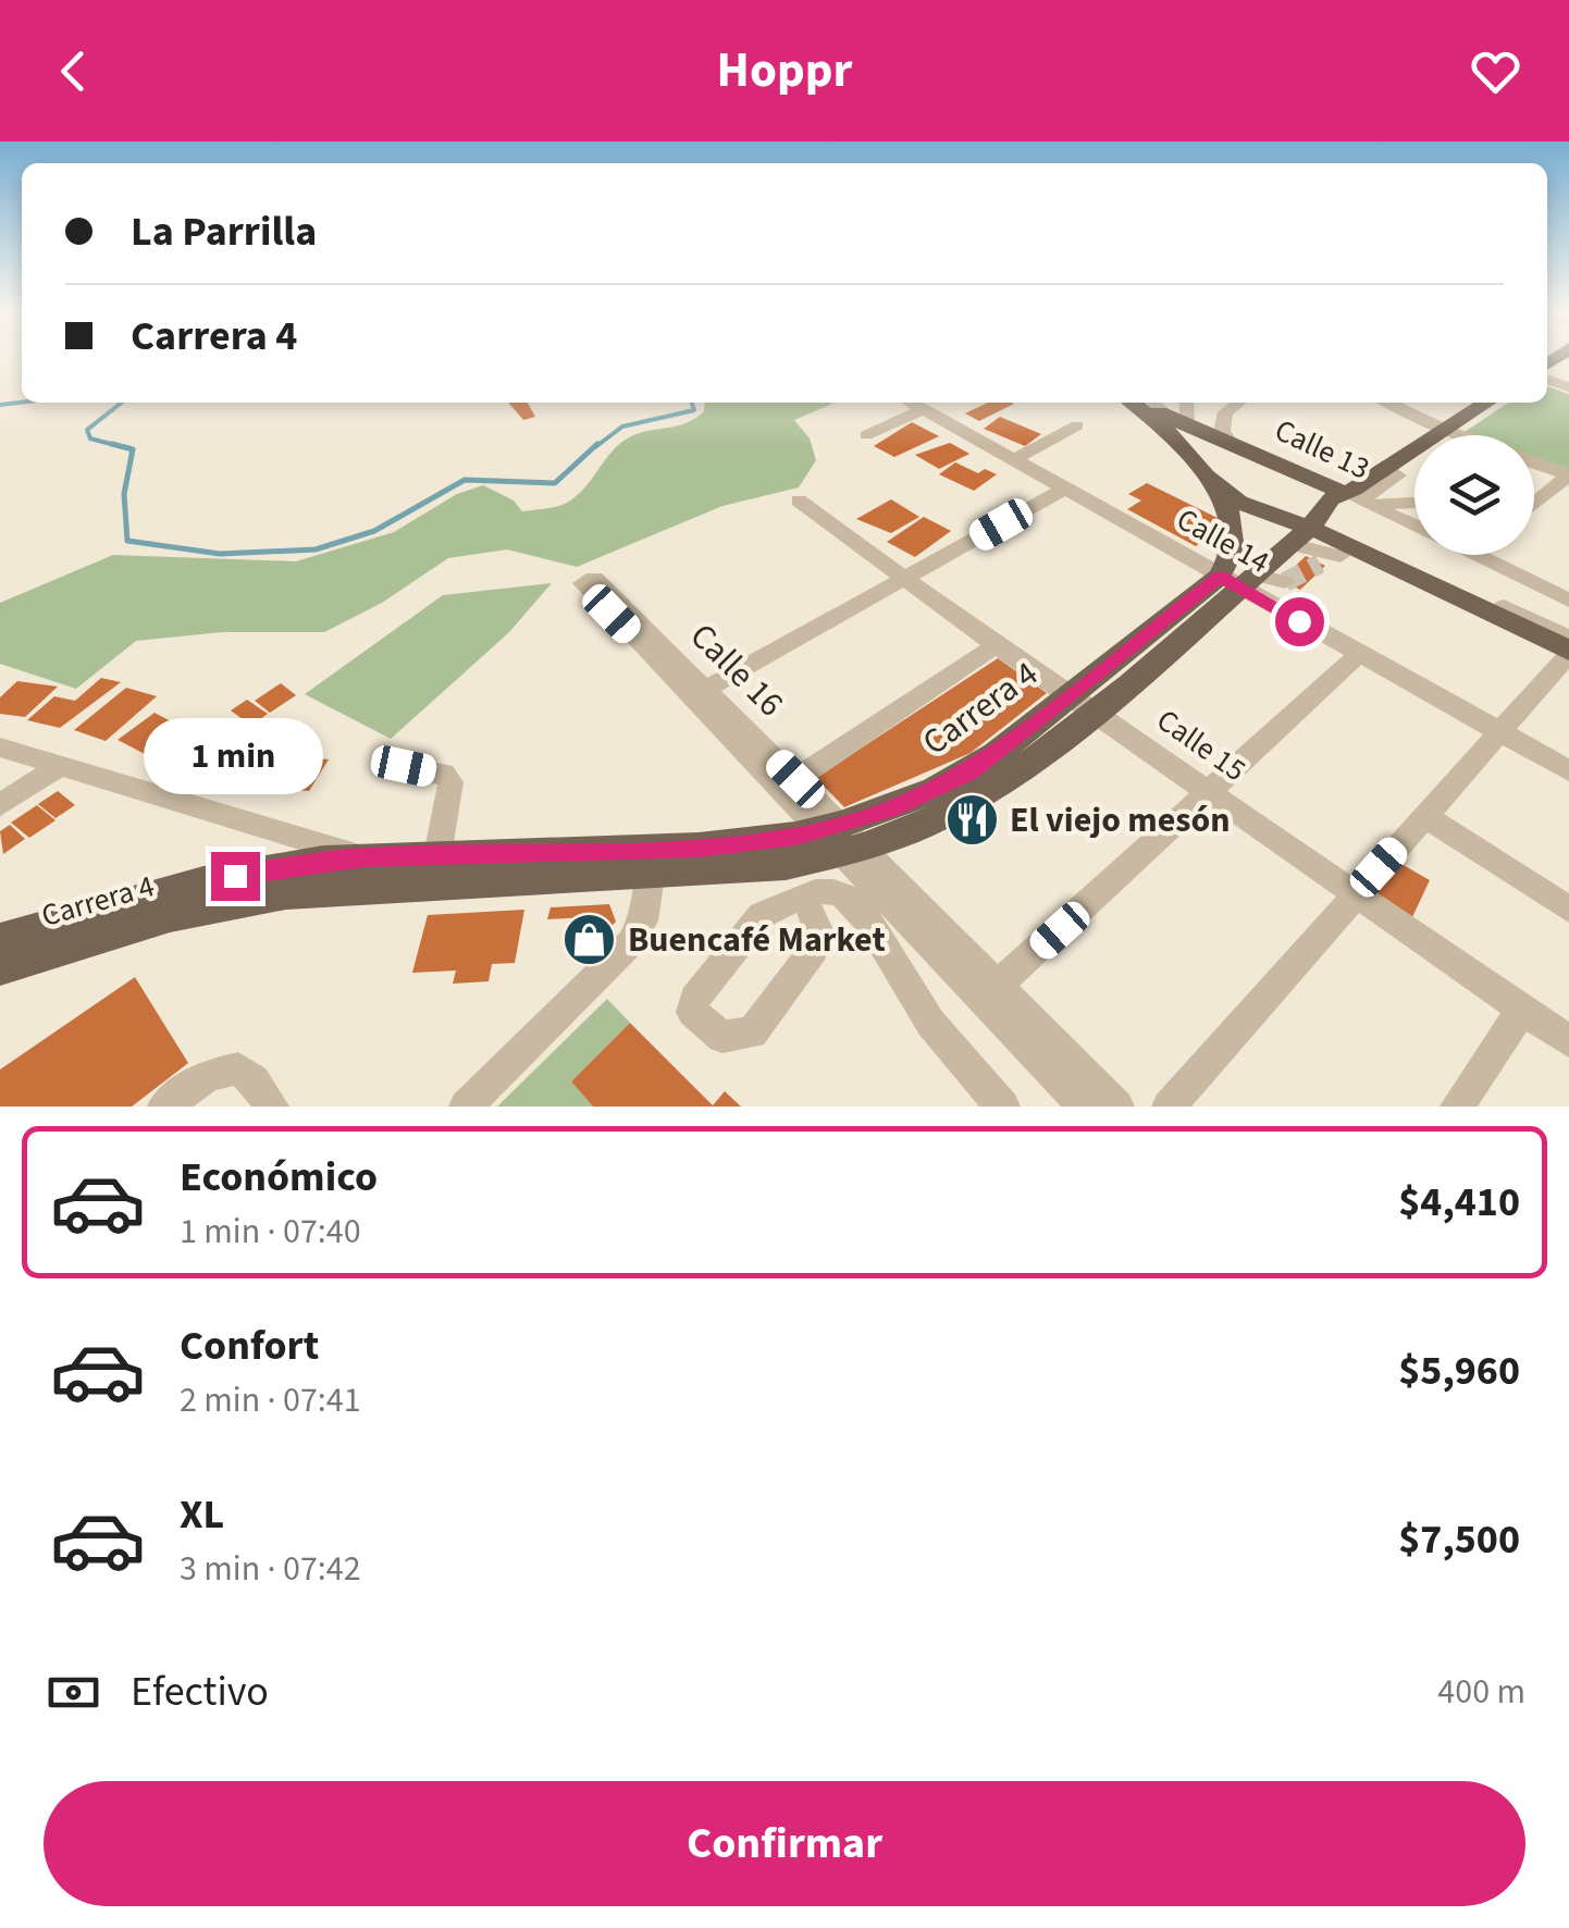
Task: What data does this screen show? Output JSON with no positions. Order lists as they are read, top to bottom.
{
  "streets": {
    "main road": ["Calle 13", "Carrera 4"],
    "street": ["Calle 14", "Calle 16", "Calle 15"]
  },
  "crossings": [
    ["Calle 13", "Carrera 4"],
    ["Calle 14", "Carrera 4"],
    ["Calle 16", "Carrera 4"],
    ["Carrera 4", "Calle 15"]
  ],
  "places": {
    "restaurant": ["El viejo mesón"],
    "shop": ["Buencafé Market"]
  },
  "page": {
    "header": "Hoppr",
    "banner": ["La Parrilla", "Carrera 4"],
    "bubble": "1 min",
    "list": [
      {
        "name": "Económico",
        "note": "1 min · 07:40",
        "value": "$4,410"
      },
      {
        "name": "Confort",
        "note": "2 min · 07:41",
        "value": "$5,960"
      },
      {
        "name": "XL",
        "note": "3 min · 07:42",
        "value": "$7,500"
      }
    ],
    "pay": ["Efectivo", "400 m"],
    "buttons": "Confirmar"
  }
}
